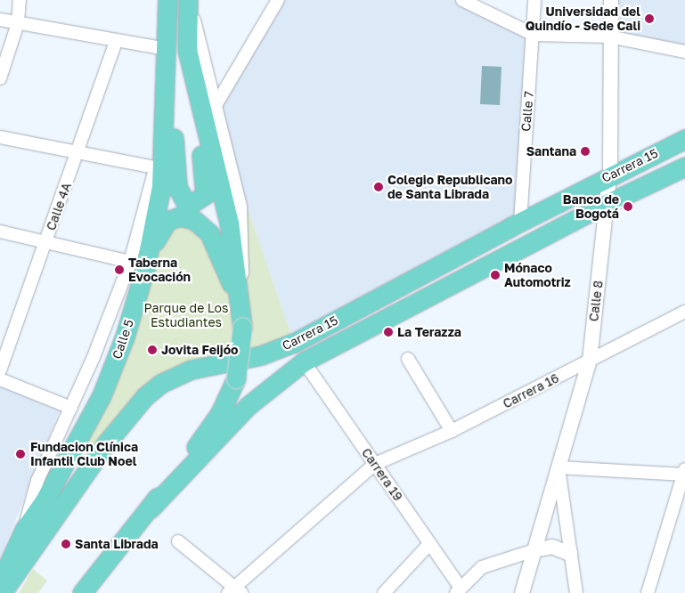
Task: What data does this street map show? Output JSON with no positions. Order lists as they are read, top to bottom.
{
  "streets": {
    "main road": ["Carrera 15", "Calle 5"],
    "street": [
      "Calle 7",
      "Calle 4A",
      "Calle 8",
      "Carrera 16",
      "Carrera 19"
    ]
  },
  "crossings": [
    ["Calle 7", "Carrera 15"],
    ["Carrera 15", "Calle 8"],
    ["Carrera 15", "Carrera 19"],
    ["Calle 8", "Carrera 16"],
    ["Carrera 16", "Carrera 19"]
  ],
  "parks": ["Parque de Los Estudiantes"],
  "places": [
    "Universidad del Quindío - Sede Cali",
    "Santana",
    "Colegio Republicano de Santa Librada",
    "Banco de Bogotá",
    "Taberna Evocación",
    "Mónaco Automotriz",
    "La Terazza",
    "Jovita Feijóo",
    "Fundacion Clínica Infantil Club Noel",
    "Santa Librada"
  ]
}
